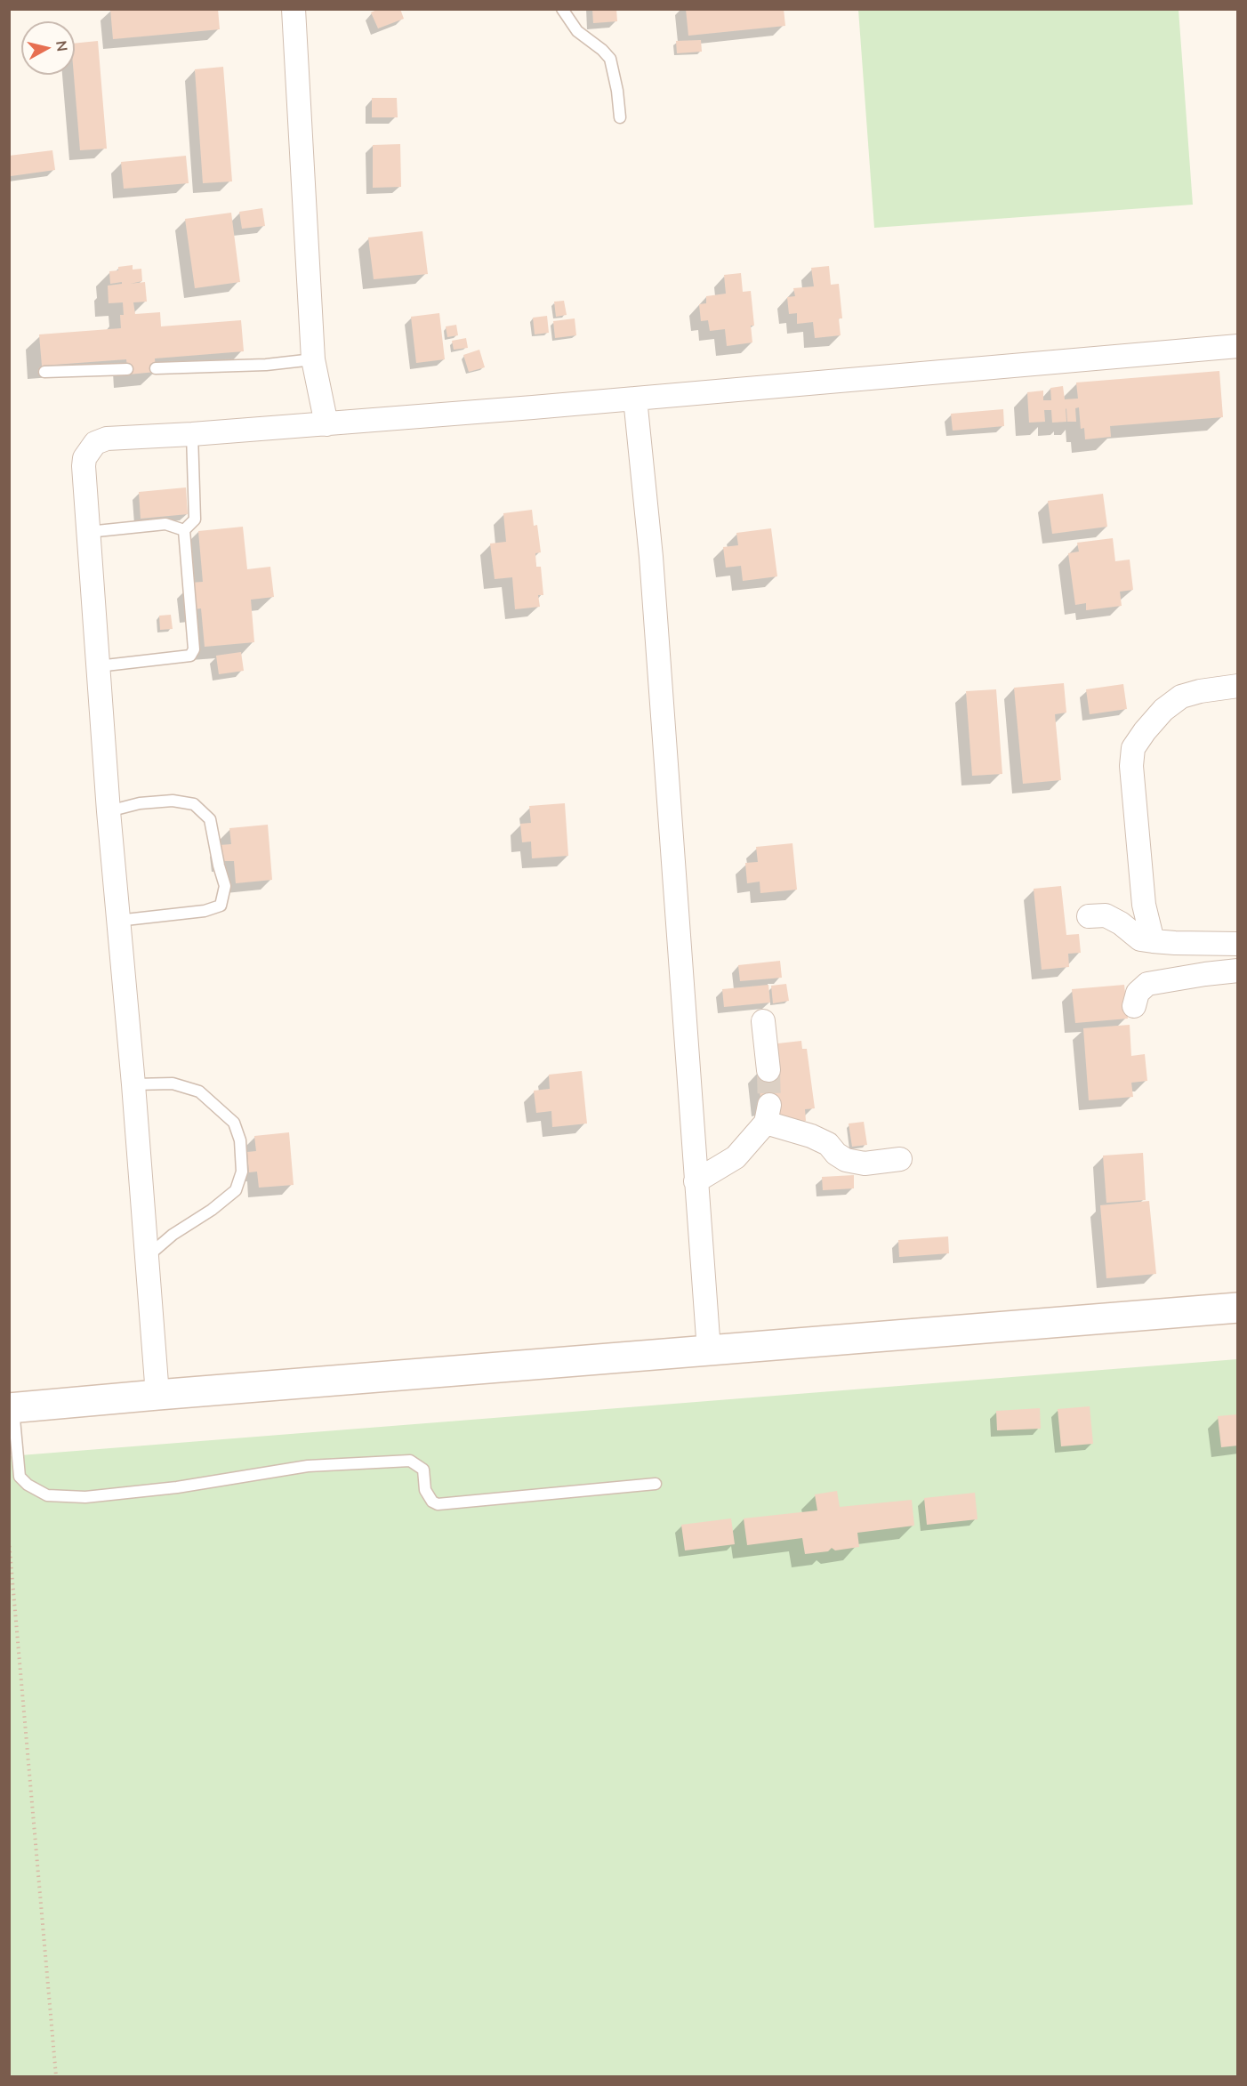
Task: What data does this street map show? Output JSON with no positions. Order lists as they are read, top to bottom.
{
  "north": "right"
}
